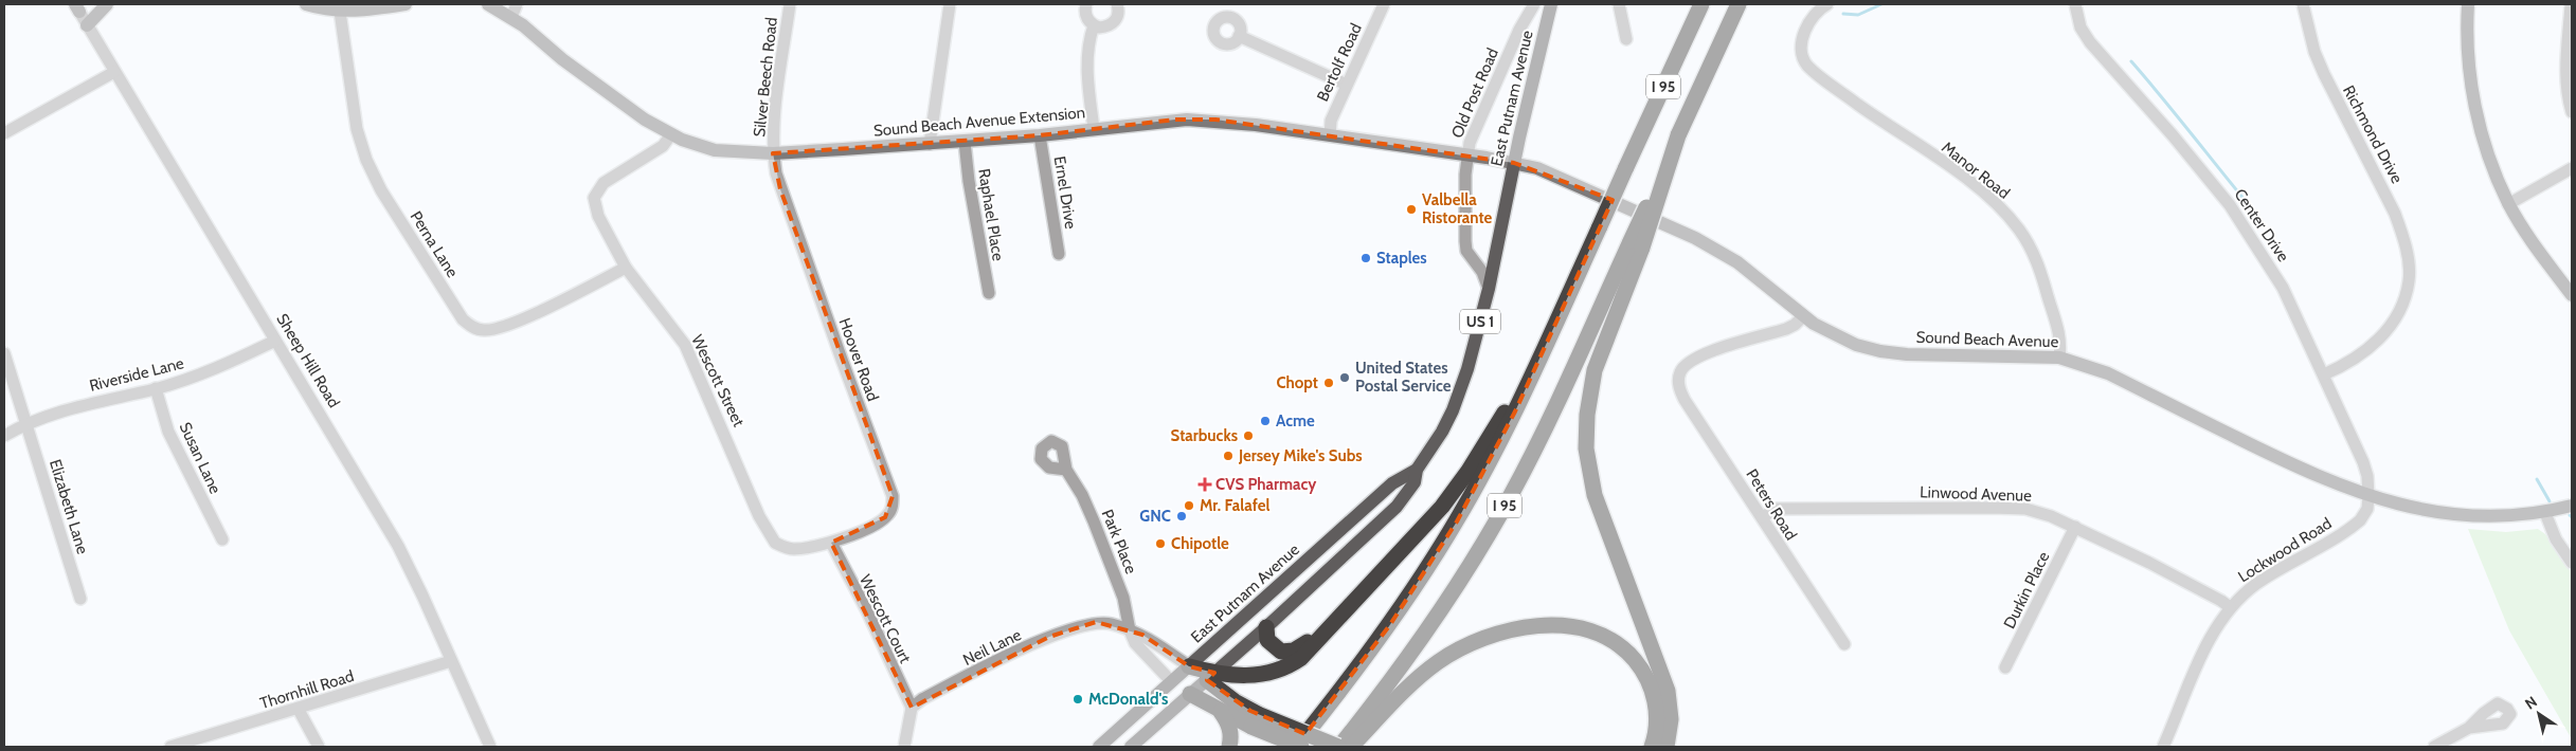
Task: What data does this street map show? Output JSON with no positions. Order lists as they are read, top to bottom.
{
  "streets": {
    "highway": ["I 95"],
    "main road": ["East Putnam Avenue", "US 1", "Park Place"],
    "street": [
      "Bertolf Road",
      "Silver Beech Road",
      "Old Post Road",
      "Sound Beach Avenue Extension",
      "Richmond Drive",
      "Manor Road",
      "Ernel Drive",
      "Raphael Place",
      "Center Drive",
      "Perna Lane",
      "Sound Beach Avenue",
      "Hoover Road",
      "Sheep Hill Road",
      "Riverside Lane",
      "Wescott Street",
      "Susan Lane",
      "Linwood Avenue",
      "Peters Road",
      "Elizabeth Lane",
      "Lockwood Road",
      "Durkin Place",
      "Wescott Court",
      "Neil Lane",
      "Thornhill Road"
    ]
  },
  "crossings": [
    ["Bertolf Road", "Sound Beach Avenue Extension"],
    ["Silver Beech Road", "Sound Beach Avenue Extension"],
    ["Silver Beech Road", "Hoover Road"],
    ["Old Post Road", "East Putnam Avenue"],
    ["Old Post Road", "Sound Beach Avenue Extension"],
    ["East Putnam Avenue", "Sound Beach Avenue Extension"],
    ["East Putnam Avenue", "Sound Beach Avenue"],
    ["East Putnam Avenue", "Park Place"],
    ["Sound Beach Avenue Extension", "Ernel Drive"],
    ["Sound Beach Avenue Extension", "Raphael Place"],
    ["Sound Beach Avenue Extension", "Sound Beach Avenue"],
    ["Sound Beach Avenue Extension", "Hoover Road"],
    ["Sound Beach Avenue Extension", "Wescott Street"],
    ["Richmond Drive", "Center Drive"],
    ["Manor Road", "Sound Beach Avenue"],
    ["Center Drive", "Sound Beach Avenue"],
    ["Center Drive", "Lockwood Road"],
    ["Perna Lane", "Wescott Street"],
    ["Sound Beach Avenue", "Peters Road"],
    ["Sound Beach Avenue", "Lockwood Road"],
    ["Hoover Road", "Wescott Street"],
    ["Hoover Road", "Wescott Court"],
    ["Sheep Hill Road", "Riverside Lane"],
    ["Sheep Hill Road", "Thornhill Road"],
    ["Riverside Lane", "Susan Lane"],
    ["Riverside Lane", "Elizabeth Lane"],
    ["Wescott Street", "Wescott Court"],
    ["Linwood Avenue", "Peters Road"],
    ["Linwood Avenue", "Lockwood Road"],
    ["Linwood Avenue", "Durkin Place"],
    ["Park Place", "Neil Lane"],
    ["Wescott Court", "Neil Lane"]
  ],
  "places": {
    "other": [
      "Valbella Ristorante",
      "Staples",
      "United States Postal Service",
      "Chopt",
      "Acme",
      "Starbucks",
      "Jersey Mike's Subs",
      "Mr. Falafel",
      "GNC",
      "Chipotle",
      "McDonald's"
    ],
    "health": ["CVS Pharmacy"]
  },
  "north": "top left"
}
